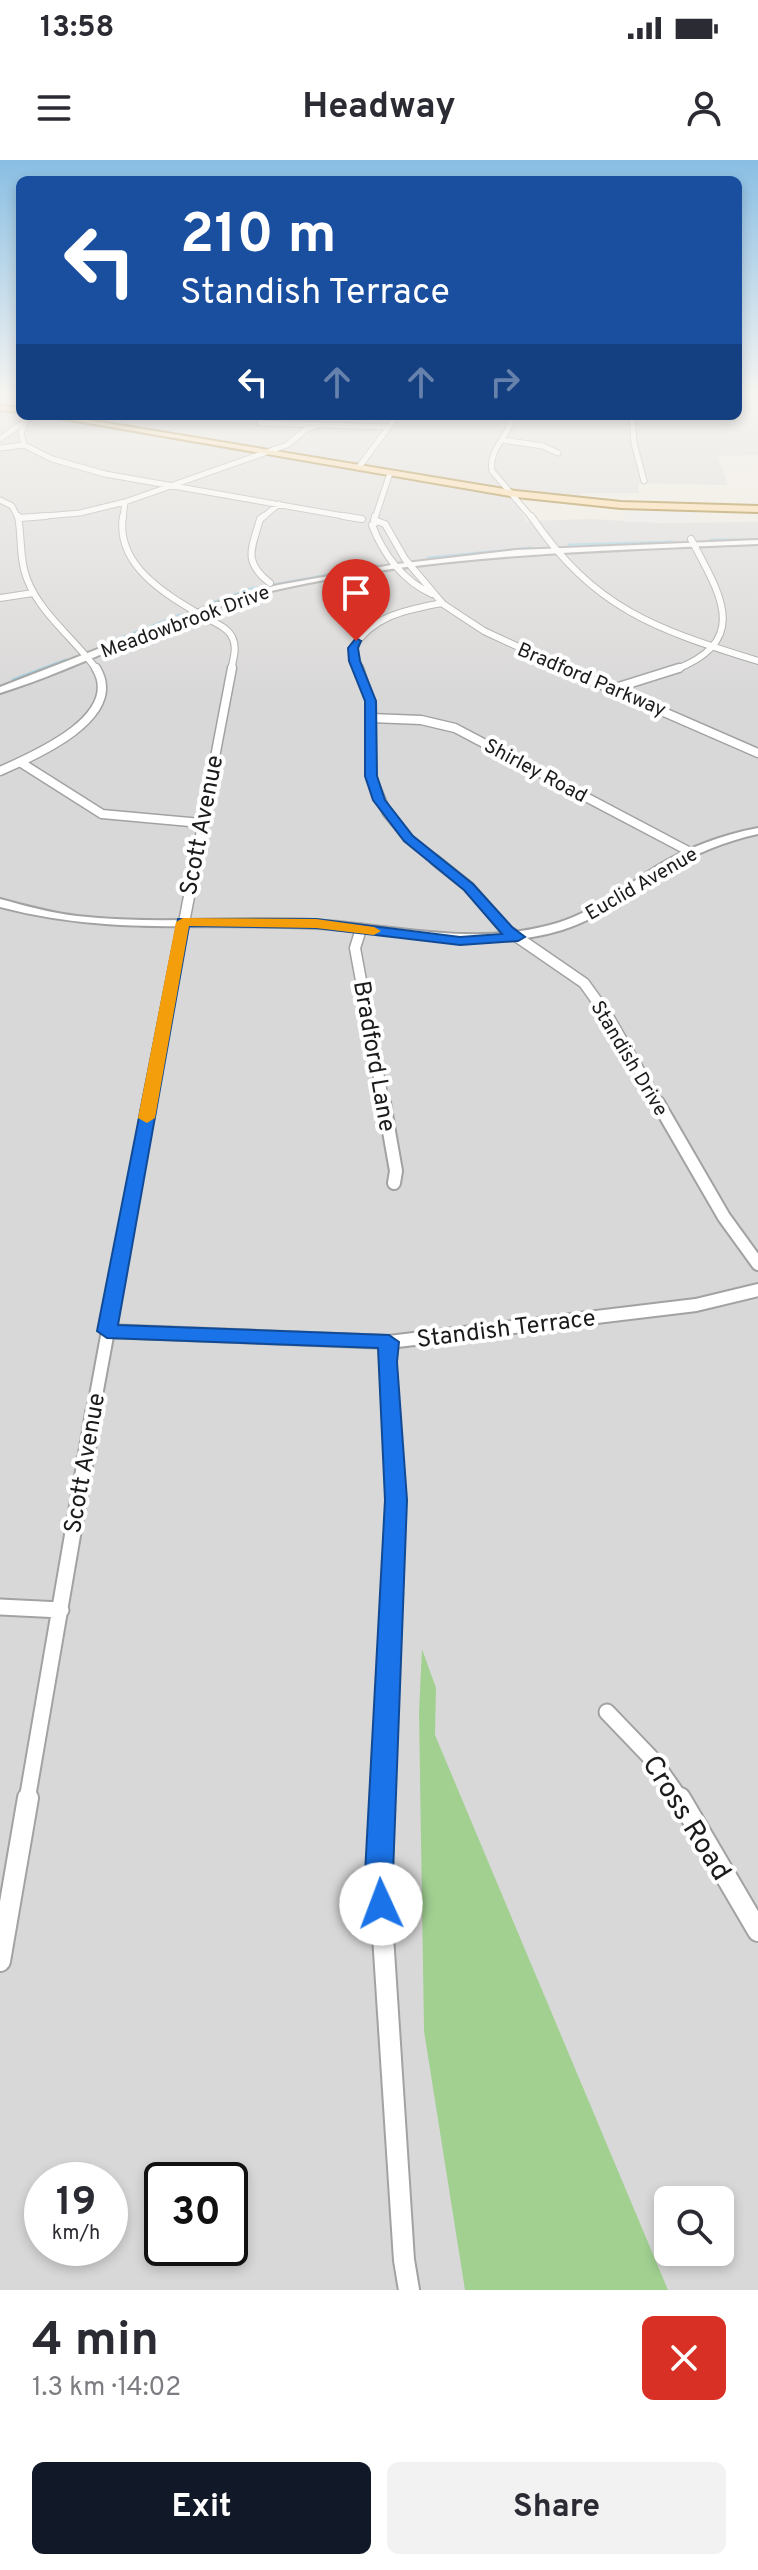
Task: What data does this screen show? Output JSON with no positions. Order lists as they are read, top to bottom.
{
  "streets": {
    "street": [
      "Meadowbrook Drive",
      "Bradford Parkway",
      "Shirley Road",
      "Scott Avenue",
      "Euclid Avenue",
      "Bradford Lane",
      "Standish Drive",
      "Standish Terrace",
      "Cross Road"
    ]
  },
  "crossings": [
    ["Meadowbrook Drive", "Bradford Parkway"],
    ["Meadowbrook Drive", "Scott Avenue"],
    ["Bradford Parkway", "Standish Drive"],
    ["Shirley Road", "Euclid Avenue"],
    ["Shirley Road", "Standish Drive"],
    ["Scott Avenue", "Euclid Avenue"],
    ["Scott Avenue", "Standish Terrace"],
    ["Euclid Avenue", "Bradford Lane"],
    ["Euclid Avenue", "Standish Drive"]
  ],
  "page": {
    "status": "13:58",
    "header": "Headway",
    "turn": ["210 m", "Standish Terrace"],
    "speed": "19 km/h",
    "limit": "30",
    "heading": ["4 min", "1.3 km · 14:02"],
    "buttons": ["Exit", "Share"]
  }
}
